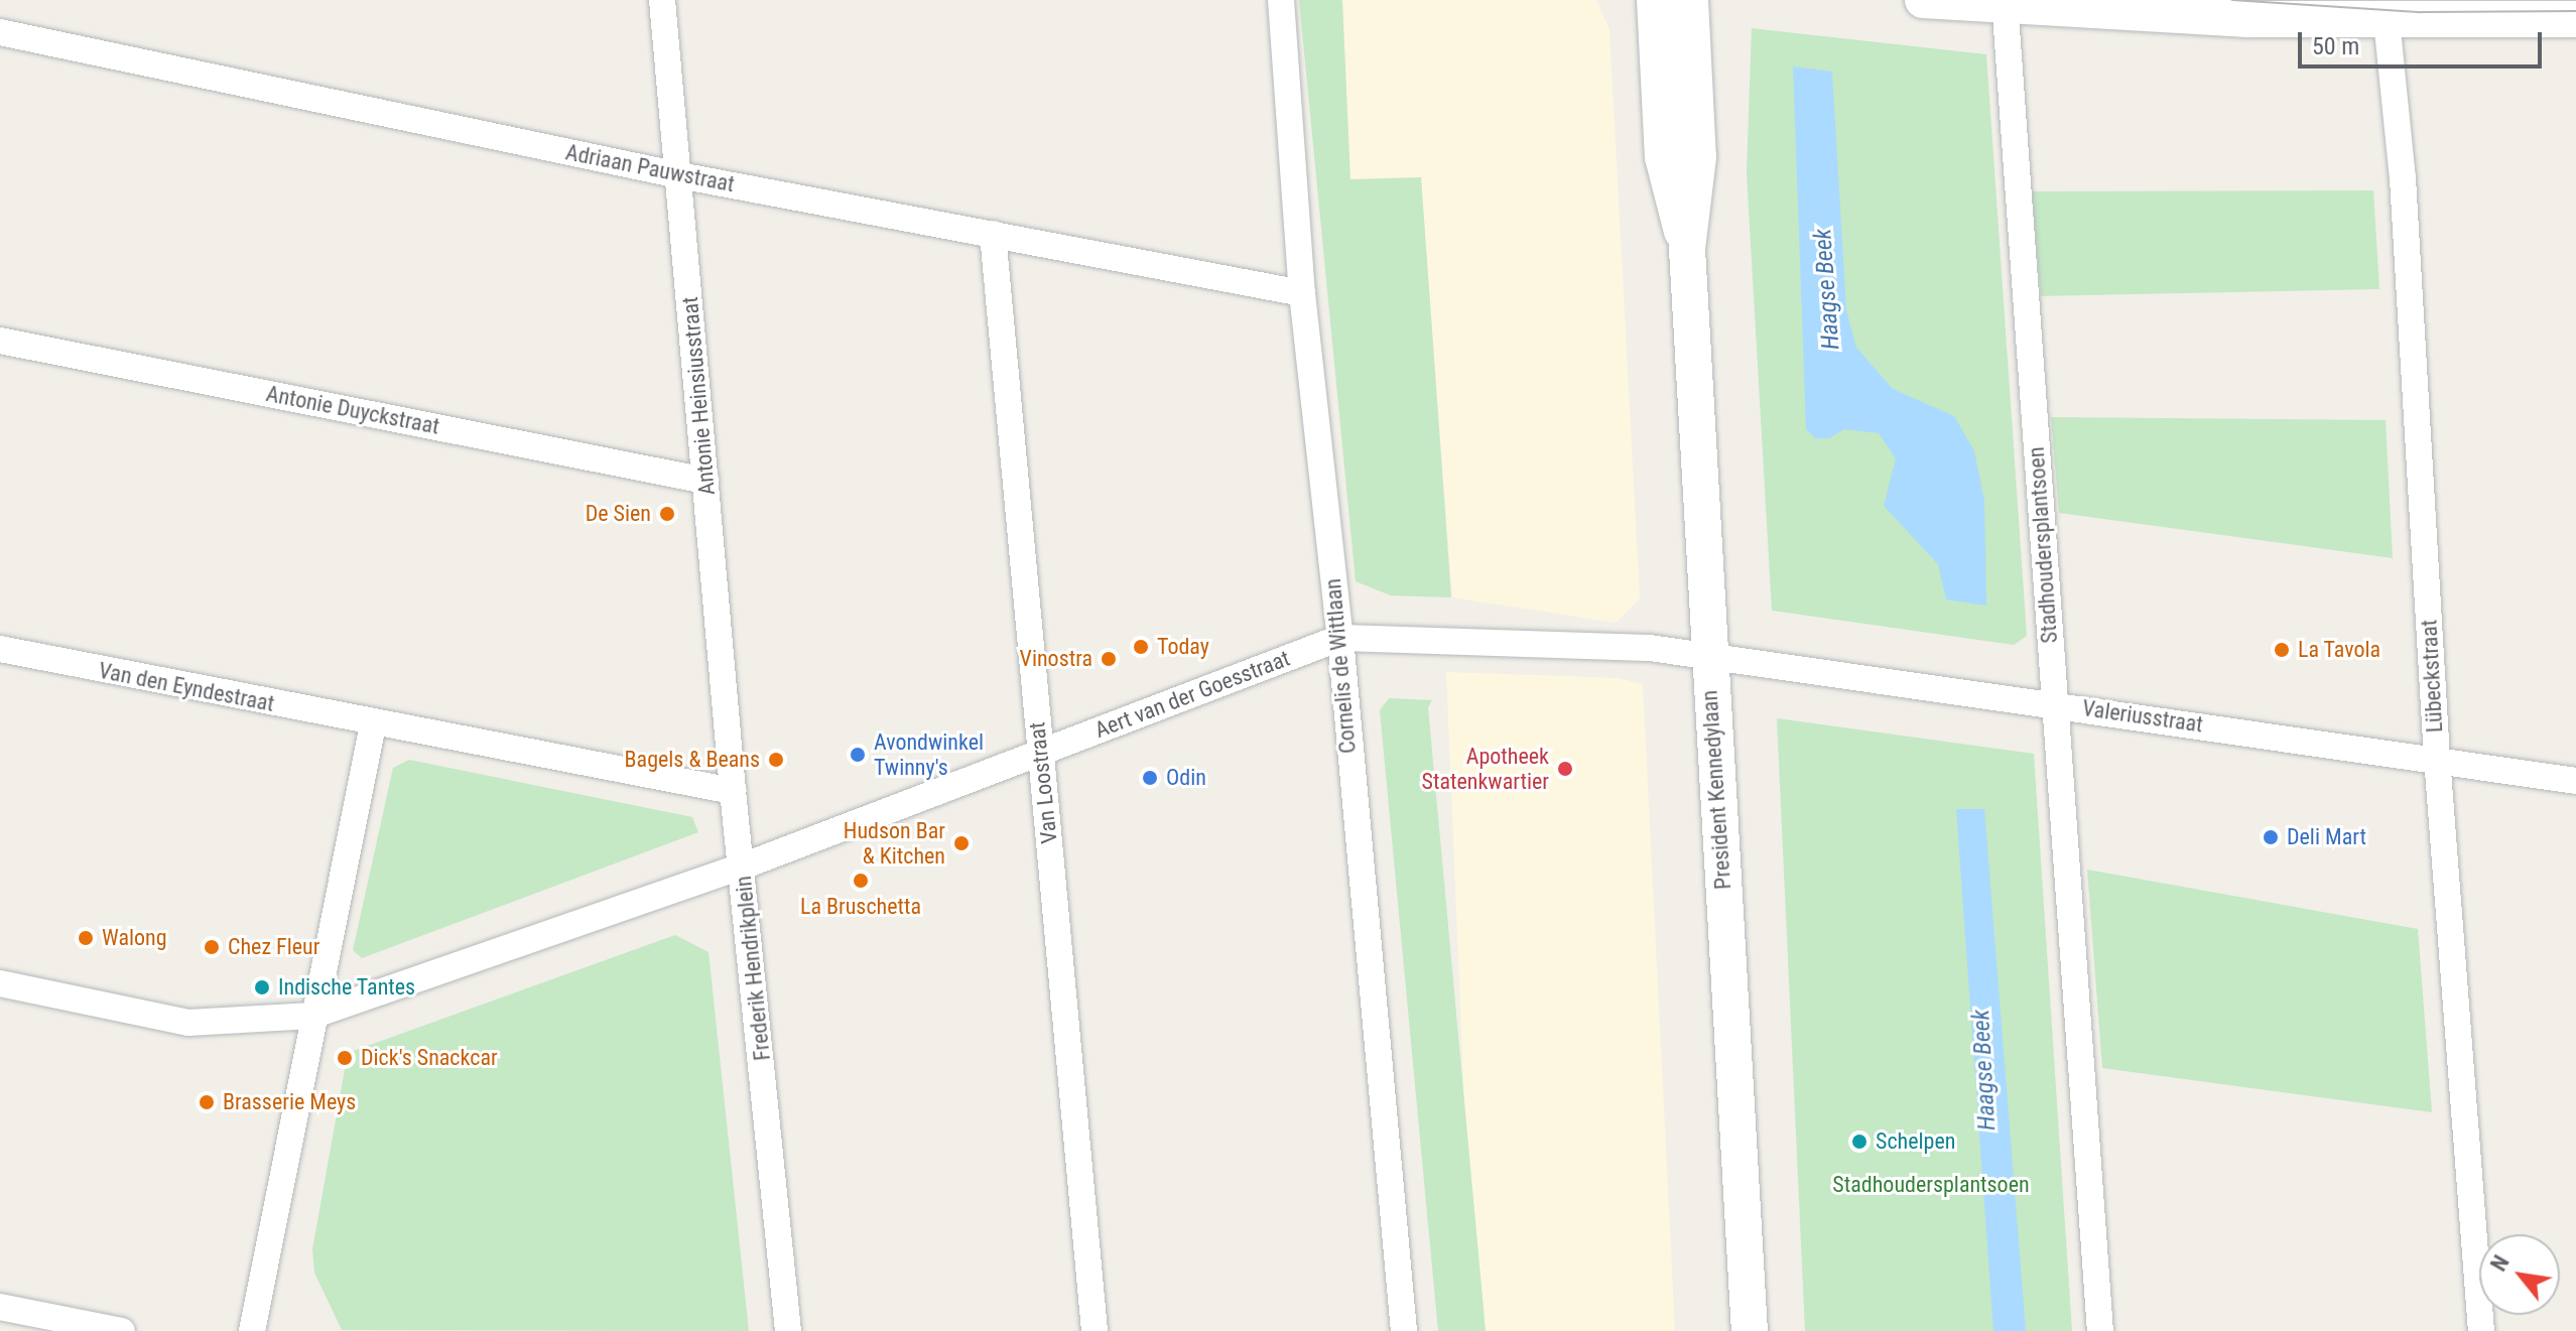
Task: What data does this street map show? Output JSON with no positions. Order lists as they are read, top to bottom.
{
  "streets": {
    "main road": ["President Kennedylaan"],
    "street": [
      "Adriaan Pauwstraat",
      "Antonie Heinsiusstraat",
      "Antonie Duyckstraat",
      "Stadhoudersplantsoen",
      "Cornelis de Wittlaan",
      "Lübeckstraat",
      "Van den Eyndestraat",
      "Aert van der Goesstraat",
      "Valeriusstraat",
      "Van Loostraat",
      "Frederik Hendrikplein"
    ]
  },
  "crossings": [
    ["Adriaan Pauwstraat", "Antonie Heinsiusstraat"],
    ["Adriaan Pauwstraat", "Cornelis de Wittlaan"],
    ["Adriaan Pauwstraat", "Van Loostraat"],
    ["Antonie Heinsiusstraat", "Antonie Duyckstraat"],
    ["Antonie Heinsiusstraat", "Aert van der Goesstraat"],
    ["Antonie Heinsiusstraat", "Frederik Hendrikplein"],
    ["Stadhoudersplantsoen", "Valeriusstraat"],
    ["Cornelis de Wittlaan", "Aert van der Goesstraat"],
    ["Lübeckstraat", "Valeriusstraat"],
    ["Aert van der Goesstraat", "Valeriusstraat"],
    ["Aert van der Goesstraat", "Van Loostraat"],
    ["Aert van der Goesstraat", "President Kennedylaan"],
    ["Aert van der Goesstraat", "Frederik Hendrikplein"],
    ["Valeriusstraat", "President Kennedylaan"]
  ],
  "water": ["Haagse Beek"],
  "parks": ["Stadhoudersplantsoen"],
  "places": [
    "De Sien",
    "Today",
    "La Tavola",
    "Vinostra",
    "Avondwinkel Twinny's",
    "Bagels & Beans",
    "Apotheek Statenkwartier",
    "Odin",
    "Deli Mart",
    "Hudson Bar & Kitchen",
    "La Bruschetta",
    "Walong",
    "Chez Fleur",
    "Indische Tantes",
    "Dick's Snackcar",
    "Brasserie Meys",
    "Schelpen"
  ],
  "scale_bar": "50 m",
  "north": "top left"
}
